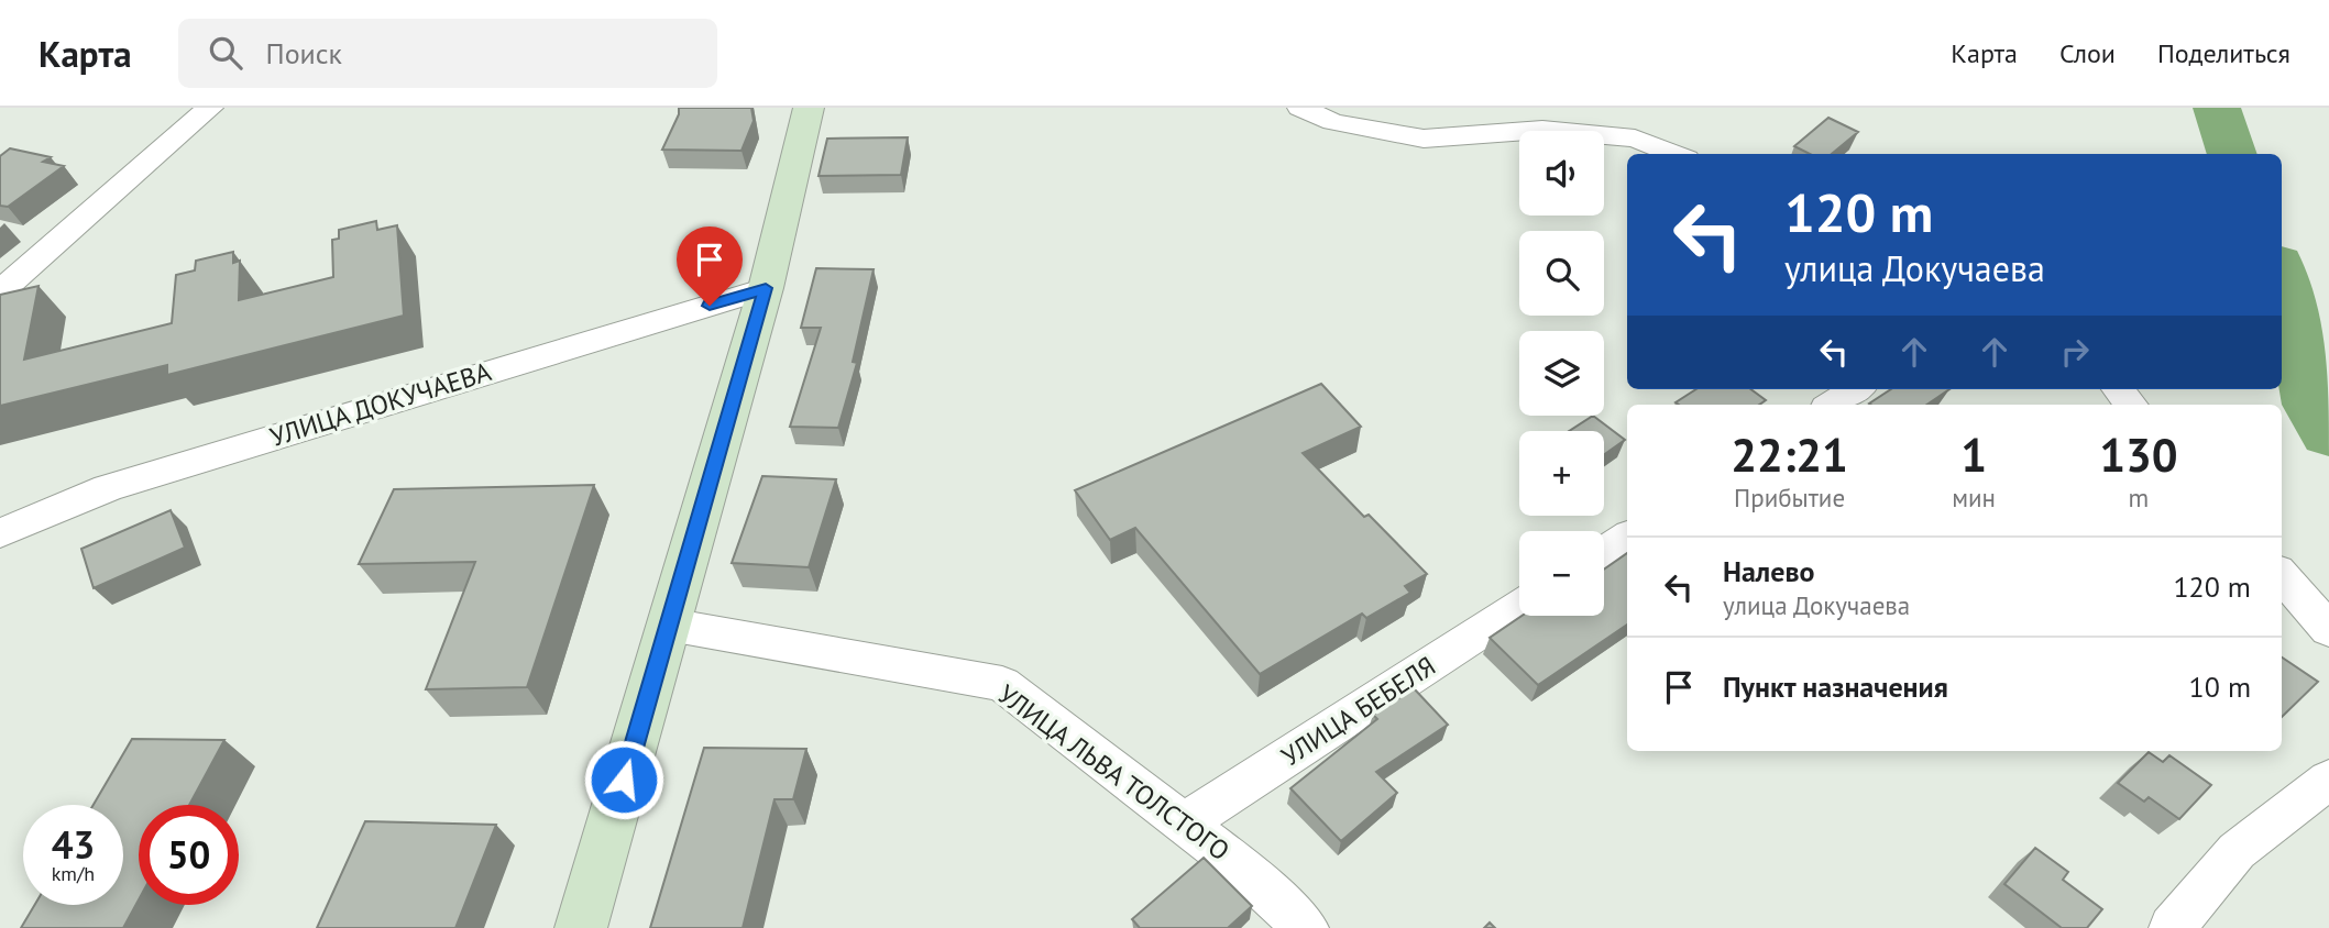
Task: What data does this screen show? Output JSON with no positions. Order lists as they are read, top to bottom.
{
  "streets": {
    "street": ["УЛИЦА ДОКУЧАЕВА", "УЛИЦА БЕБЕЛЯ", "УЛИЦА ЛЬВА ТОЛСТОГО"]
  },
  "crossings": [
    ["УЛИЦА БЕБЕЛЯ", "УЛИЦА ЛЬВА ТОЛСТОГО"]
  ],
  "page": {
    "header": "Карта",
    "search": "Поиск",
    "nav": ["Карта", "Слои", "Поделиться"],
    "map_buttons": ["+", "−"],
    "turn": ["120 m", "улица Докучаева"],
    "eta": [
      "22:21",
      "Прибытие",
      "1",
      "мин",
      "130",
      "m"
    ],
    "list": [
      {
        "name": "Налево",
        "note": "улица Докучаева",
        "value": "120 m"
      },
      {
        "name": "Пункт назначения",
        "value": "10 m"
      }
    ],
    "speed": "43 km/h",
    "limit": "50"
  }
}
